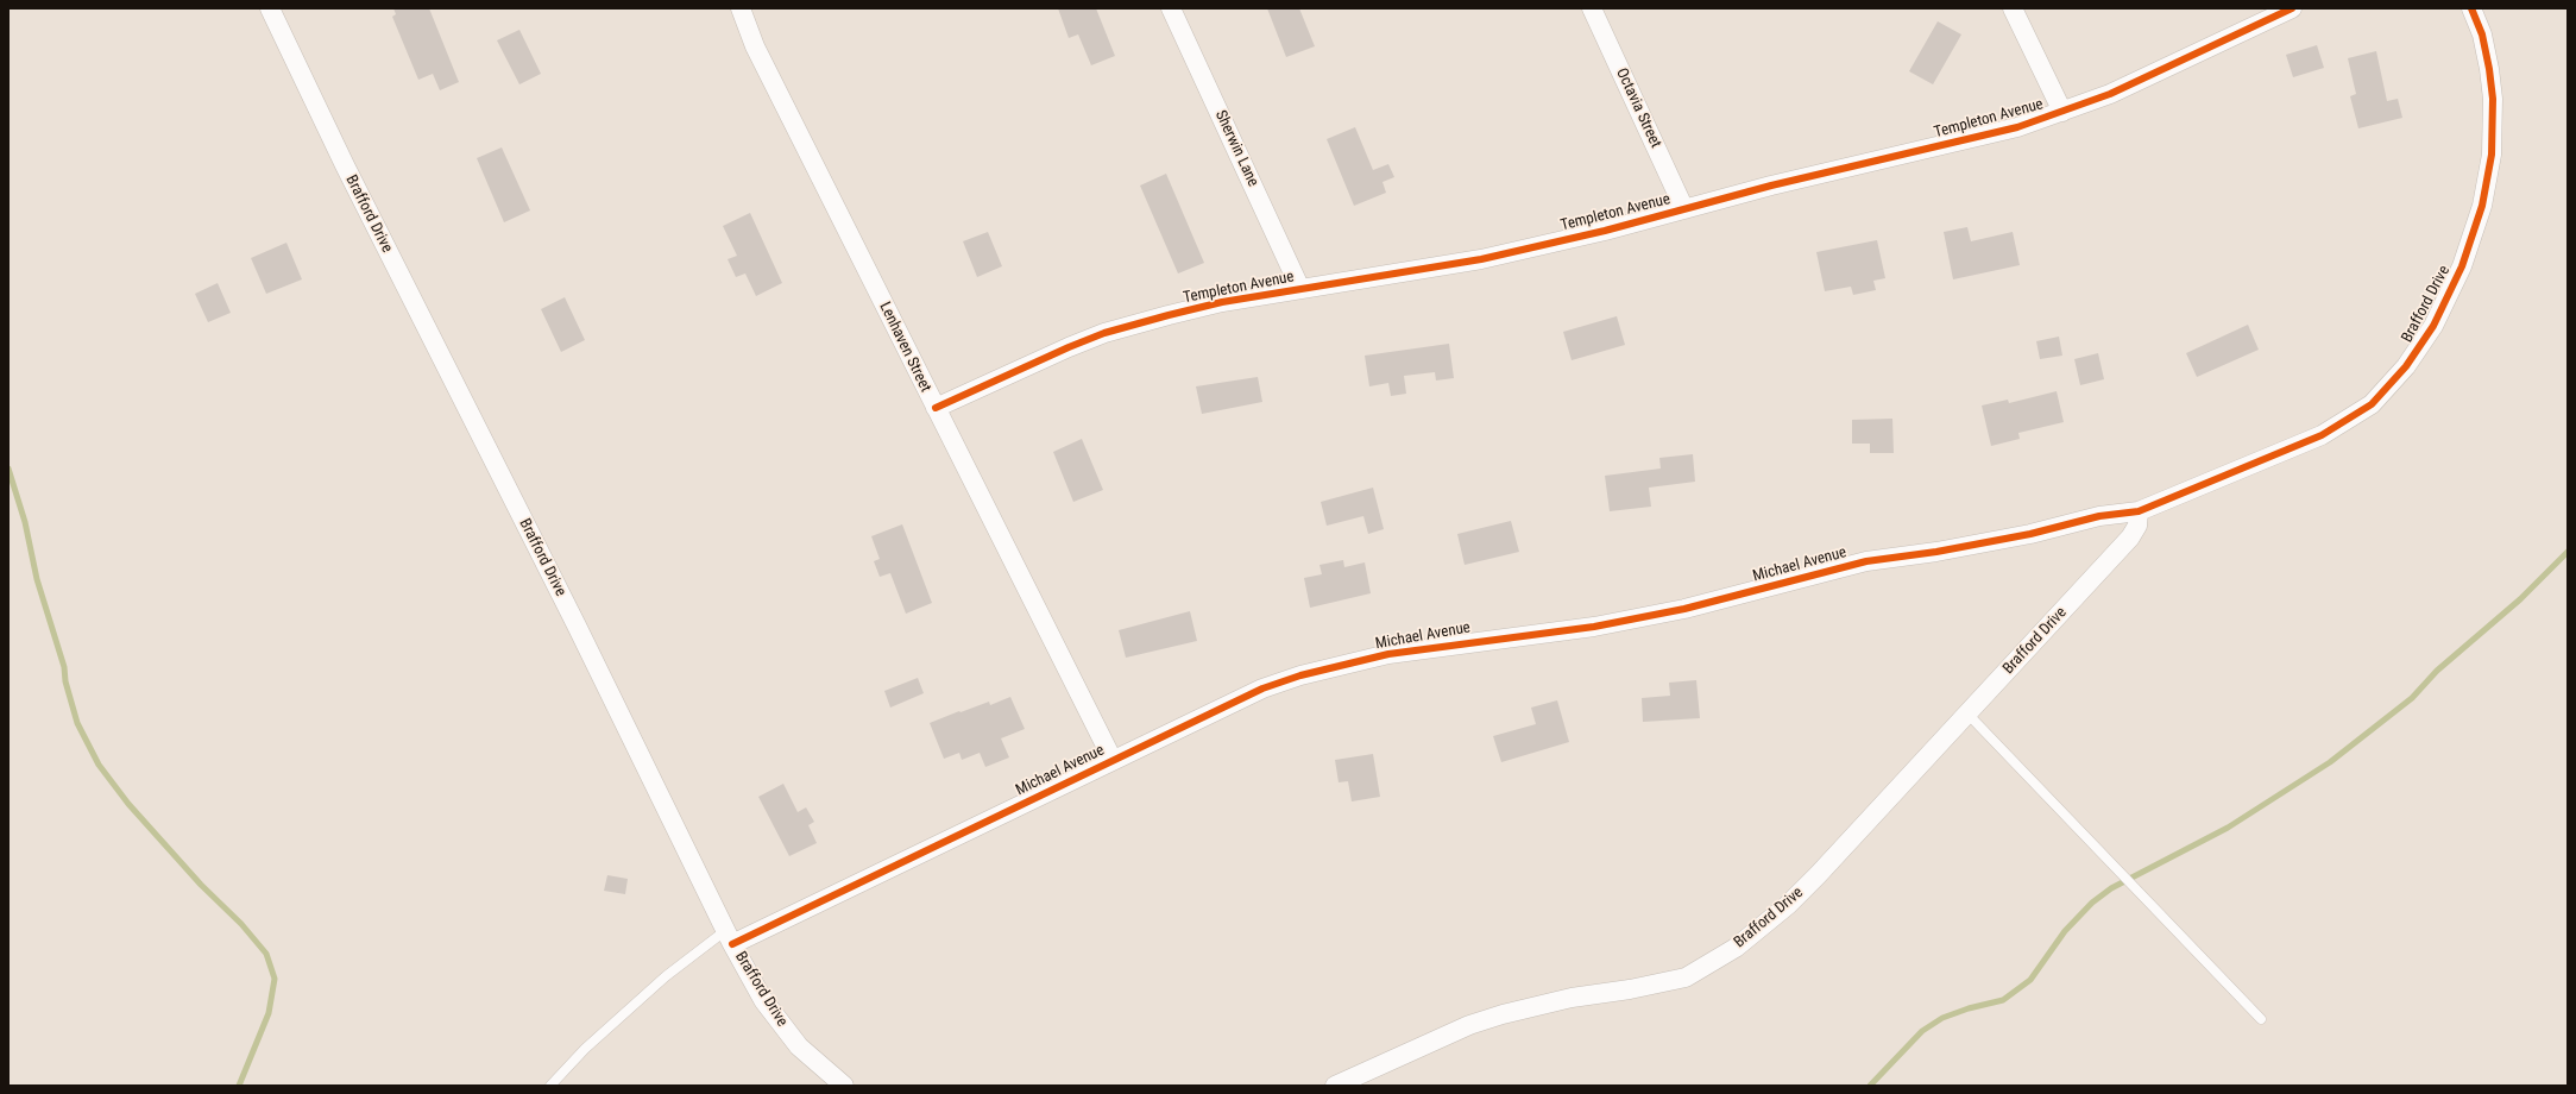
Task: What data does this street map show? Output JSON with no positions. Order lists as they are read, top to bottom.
{
  "streets": {
    "street": [
      "Octavia Street",
      "Templeton Avenue",
      "Sherwin Lane",
      "Brafford Drive",
      "Lenhaven Street",
      "Michael Avenue"
    ]
  },
  "crossings": [
    ["Octavia Street", "Templeton Avenue"],
    ["Templeton Avenue", "Sherwin Lane"],
    ["Templeton Avenue", "Lenhaven Street"],
    ["Brafford Drive", "Michael Avenue"],
    ["Lenhaven Street", "Michael Avenue"]
  ]
}
